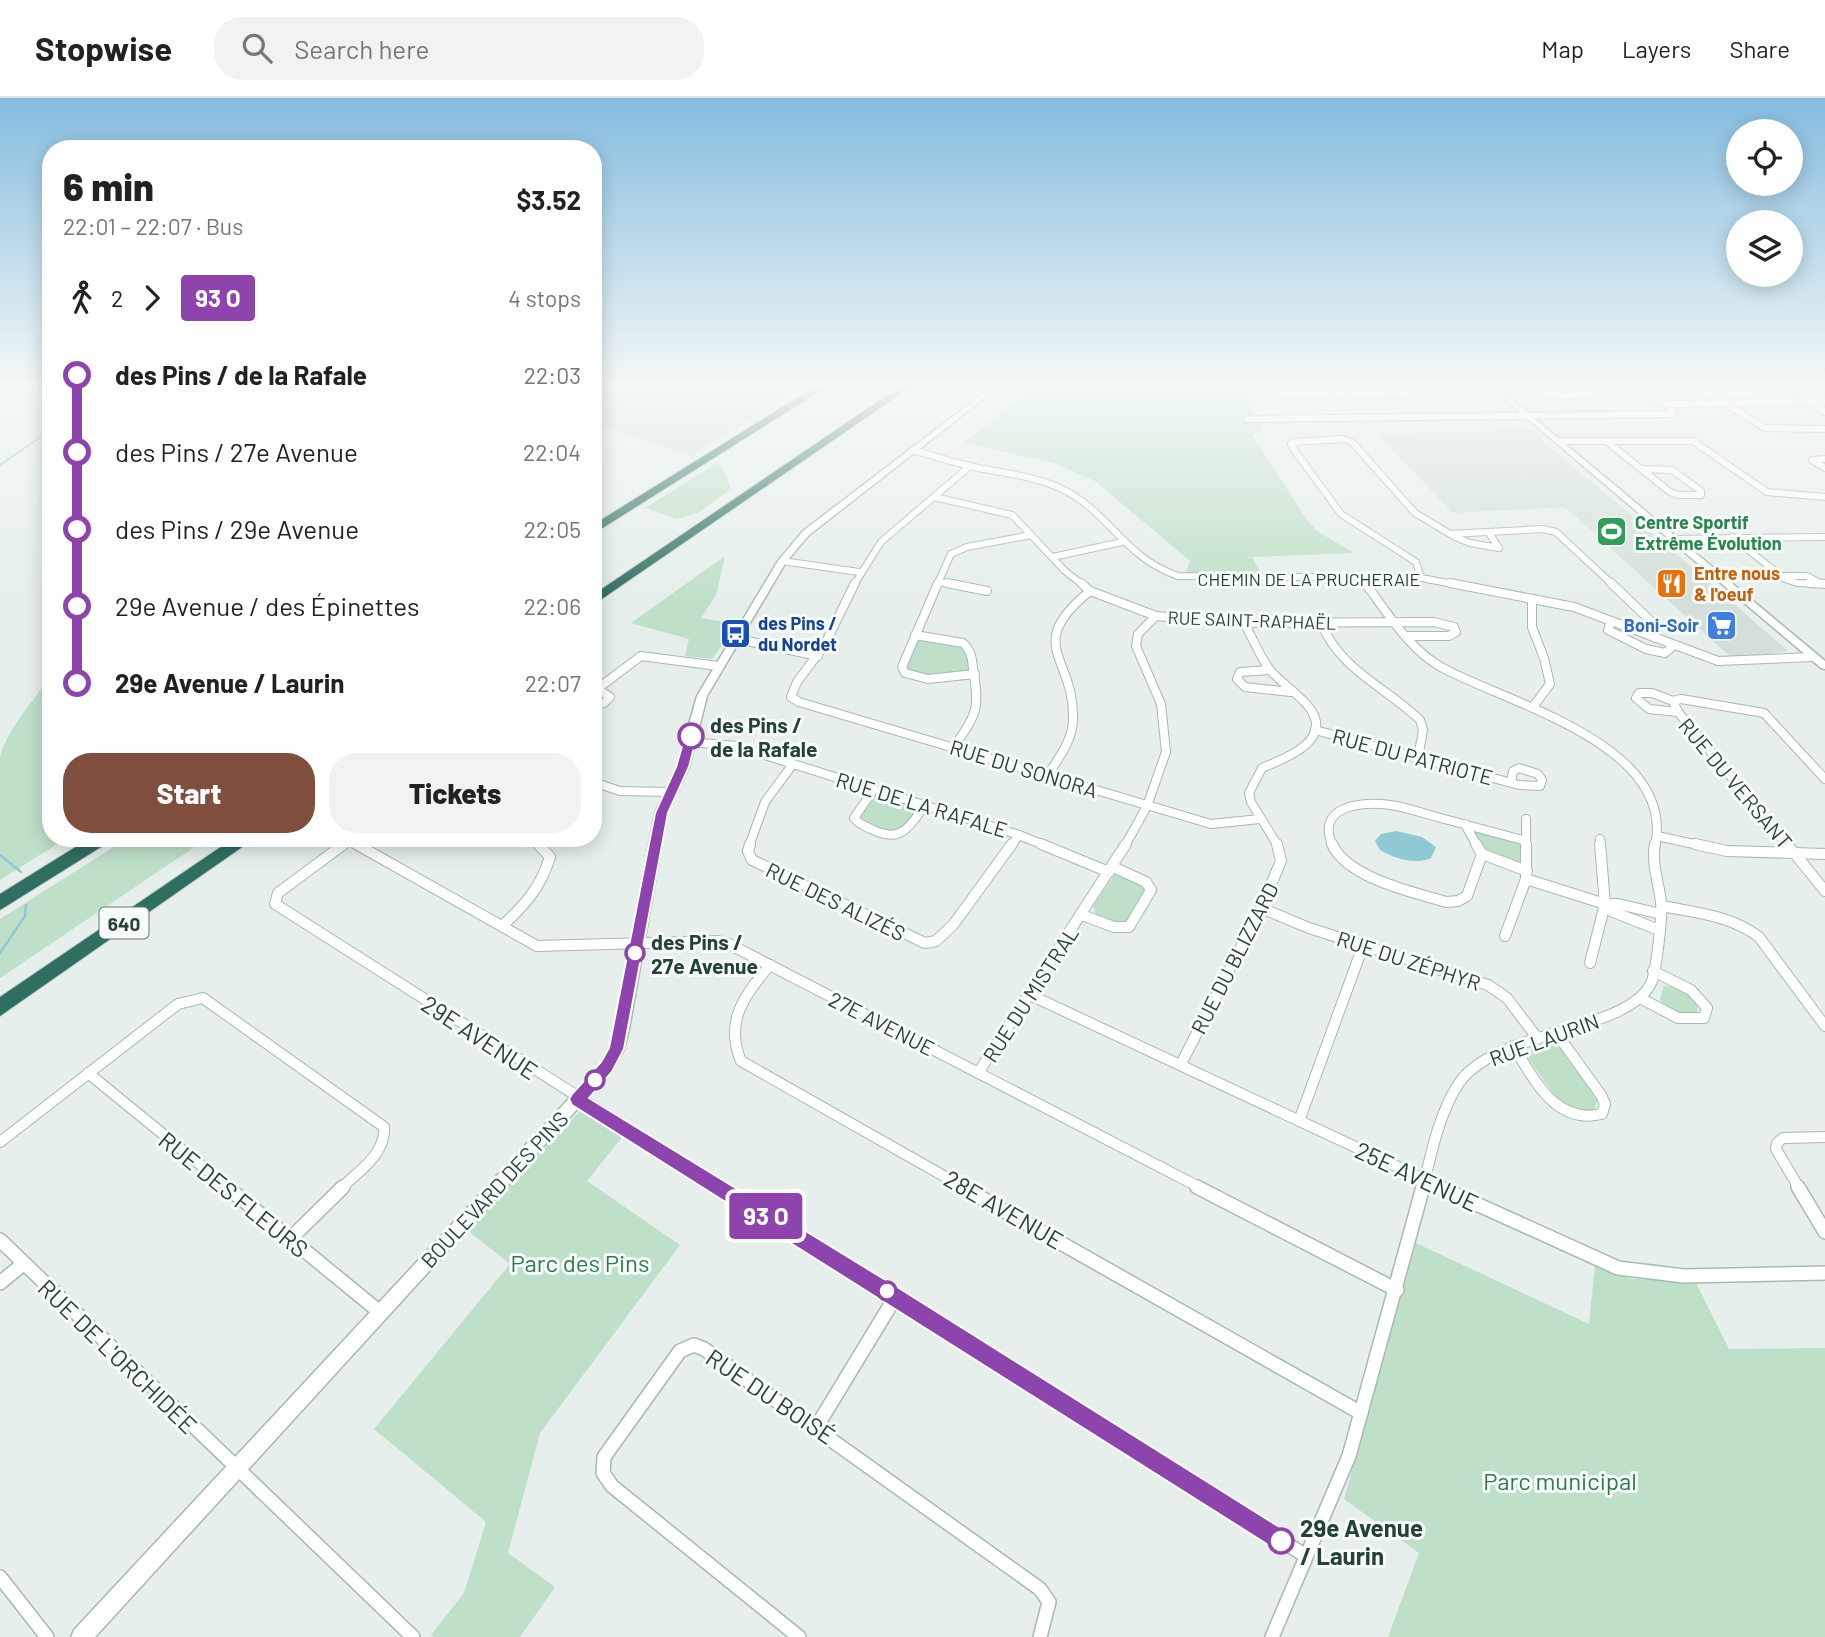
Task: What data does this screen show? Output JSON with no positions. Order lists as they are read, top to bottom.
{
  "streets": {
    "highway": ["640"],
    "street": [
      "CHEMIN DE LA PRUCHERAIE",
      "RUE SAINT-RAPHAËL",
      "RUE DU PATRIOTE",
      "RUE DU SONORA",
      "RUE DU VERSANT",
      "RUE DE LA RAFALE",
      "RUE DES ALIZÉS",
      "RUE DU BLIZZARD",
      "RUE DU ZÉPHYR",
      "RUE DU MISTRAL",
      "27E AVENUE",
      "29E AVENUE",
      "RUE LAURIN",
      "25E AVENUE",
      "BOULEVARD DES PINS",
      "RUE DES FLEURS",
      "28E AVENUE",
      "RUE DE L'ORCHIDÉE",
      "RUE DU BOISÉ"
    ]
  },
  "crossings": [
    ["RUE SAINT-RAPHAËL", "RUE DU MISTRAL"],
    ["RUE DU PATRIOTE", "RUE DU BLIZZARD"],
    ["RUE DU SONORA", "RUE DU BLIZZARD"],
    ["RUE DU SONORA", "RUE DU MISTRAL"],
    ["RUE DE LA RAFALE", "RUE DES ALIZÉS"],
    ["RUE DE LA RAFALE", "RUE DU MISTRAL"],
    ["RUE DE LA RAFALE", "BOULEVARD DES PINS"],
    ["RUE DU BLIZZARD", "RUE DU ZÉPHYR"],
    ["RUE DU BLIZZARD", "25E AVENUE"],
    ["RUE DU ZÉPHYR", "RUE LAURIN"],
    ["RUE DU MISTRAL", "27E AVENUE"],
    ["RUE DU MISTRAL", "25E AVENUE"],
    ["27E AVENUE", "RUE LAURIN"],
    ["27E AVENUE", "BOULEVARD DES PINS"],
    ["27E AVENUE", "28E AVENUE"],
    ["29E AVENUE", "RUE LAURIN"],
    ["29E AVENUE", "BOULEVARD DES PINS"],
    ["RUE LAURIN", "25E AVENUE"],
    ["RUE LAURIN", "28E AVENUE"],
    ["BOULEVARD DES PINS", "RUE DES FLEURS"],
    ["BOULEVARD DES PINS", "RUE DE L'ORCHIDÉE"]
  ],
  "parks": ["Parc des Pins", "Parc municipal"],
  "places": {
    "sports": ["Centre Sportif Extrême Évolution"],
    "restaurant": ["Entre nous & l'oeuf"],
    "supermarket": ["Boni-Soir"],
    "bus stop": ["des Pins / du Nordet"],
    "other": ["des Pins / de la Rafale", "des Pins / 27e Avenue", "29e Avenue / Laurin"]
  },
  "page": {
    "header": "Stopwise",
    "search": "Search here",
    "nav": ["Map", "Layers", "Share"],
    "on_map": "93 O",
    "heading": ["6 min", "22:01 – 22:07 · Bus", "$3.52"],
    "legs": ["2", "93 O", "4 stops"],
    "list": [
      {
        "name": "des Pins / de la Rafale",
        "value": "22:03"
      },
      {
        "name": "des Pins / 27e Avenue",
        "value": "22:04"
      },
      {
        "name": "des Pins / 29e Avenue",
        "value": "22:05"
      },
      {
        "name": "29e Avenue / des Épinettes",
        "value": "22:06"
      },
      {
        "name": "29e Avenue / Laurin",
        "value": "22:07"
      }
    ],
    "buttons": ["Start", "Tickets"]
  }
}
